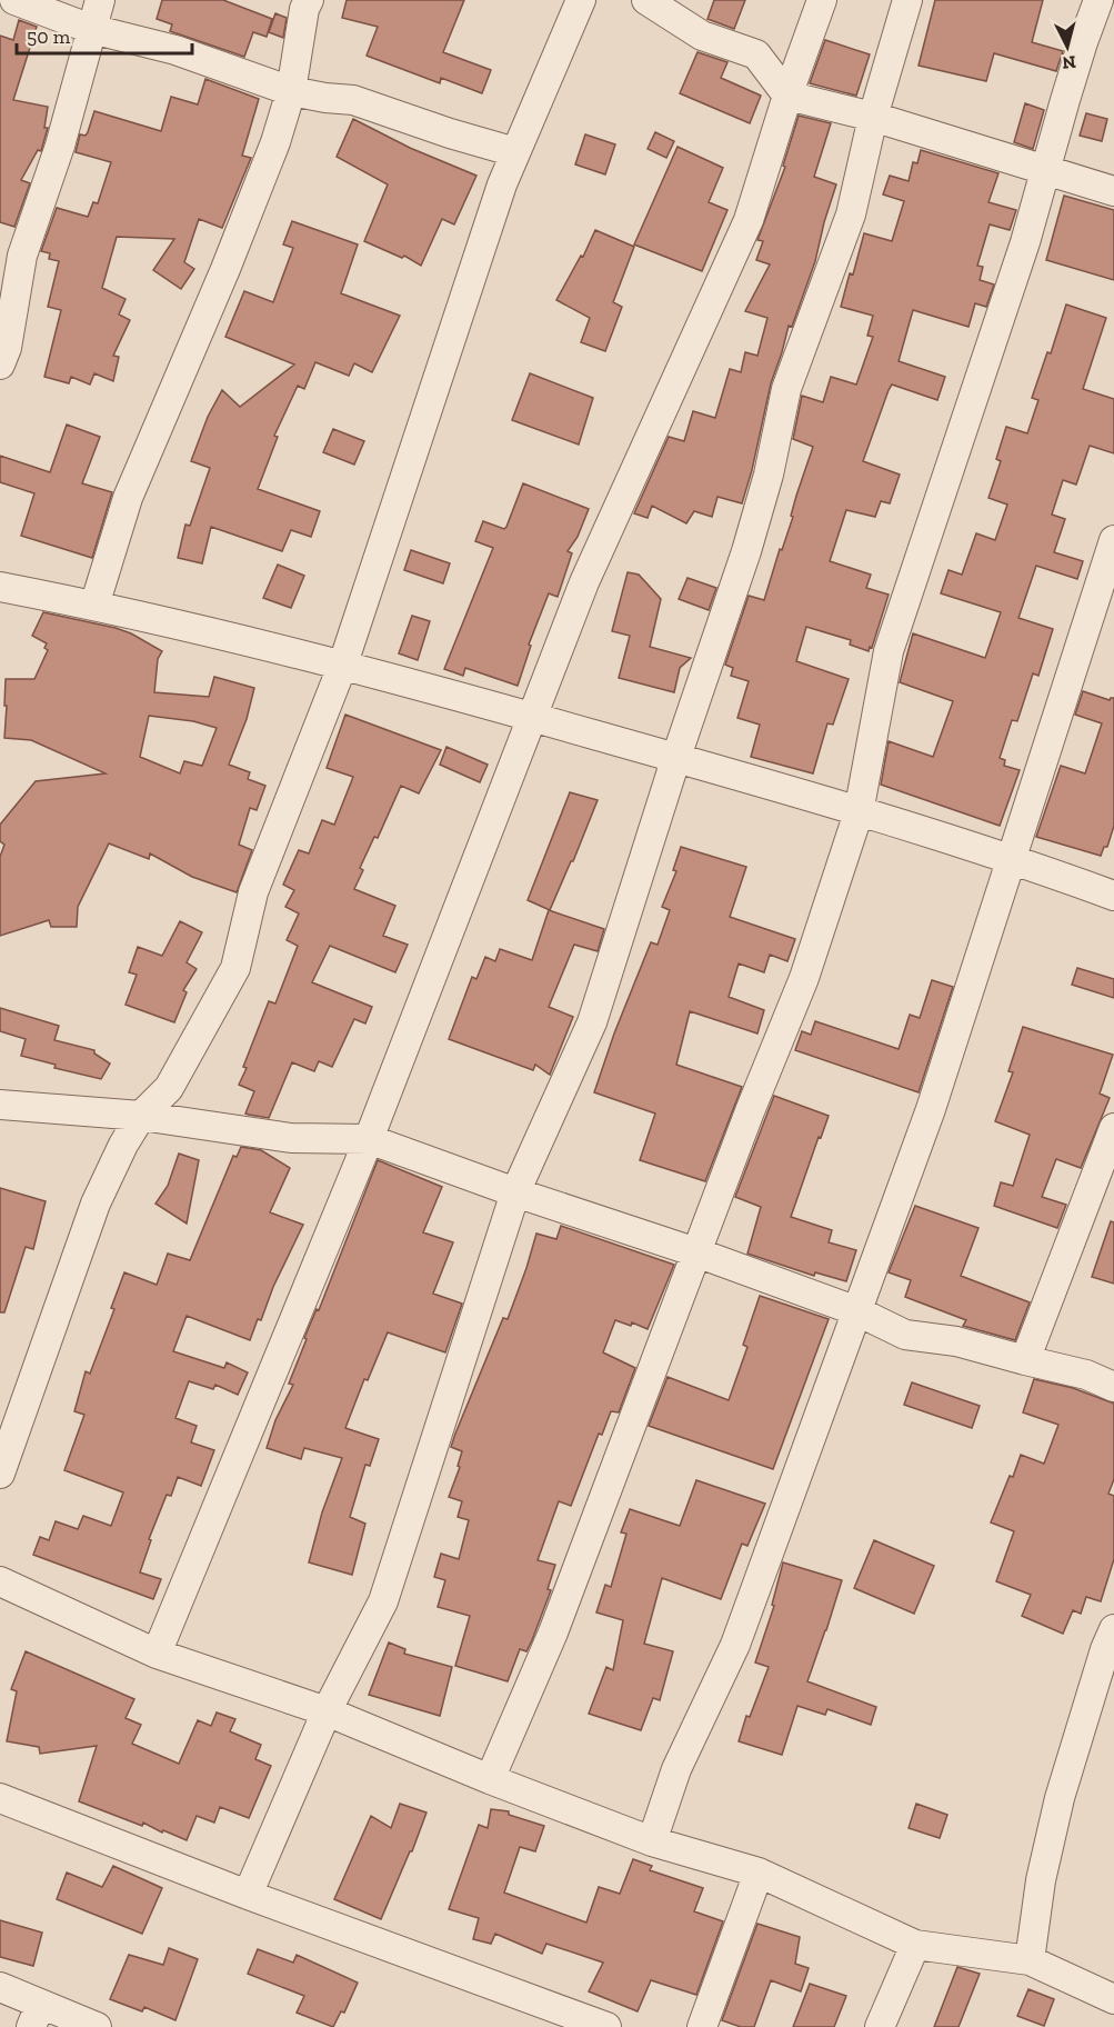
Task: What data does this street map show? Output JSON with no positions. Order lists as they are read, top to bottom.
{
  "scale_bar": "50 m",
  "north": "bottom"
}
